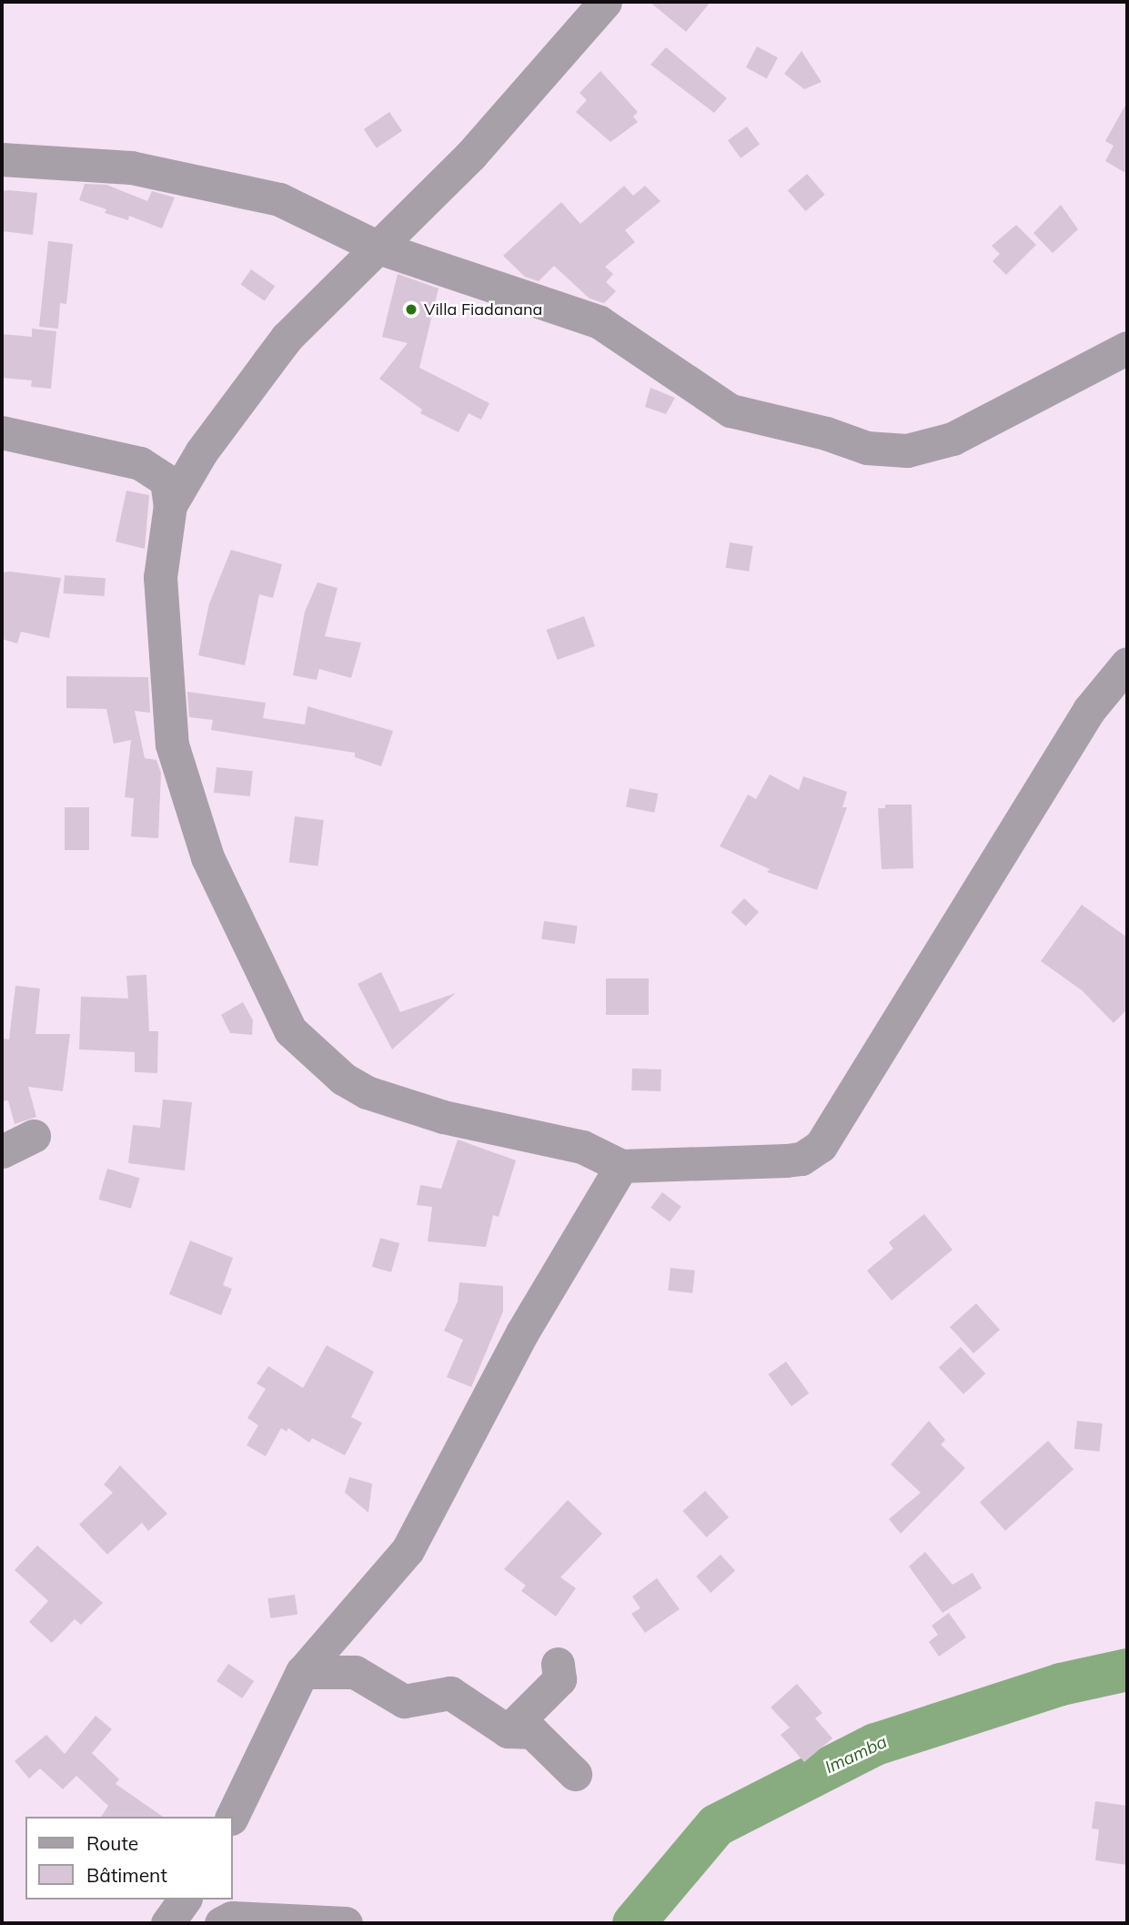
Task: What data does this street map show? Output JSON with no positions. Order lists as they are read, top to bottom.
{
  "water": ["Imamba"],
  "places": ["Villa Fiadanana"],
  "legend": ["Route", "Bâtiment"]
}
